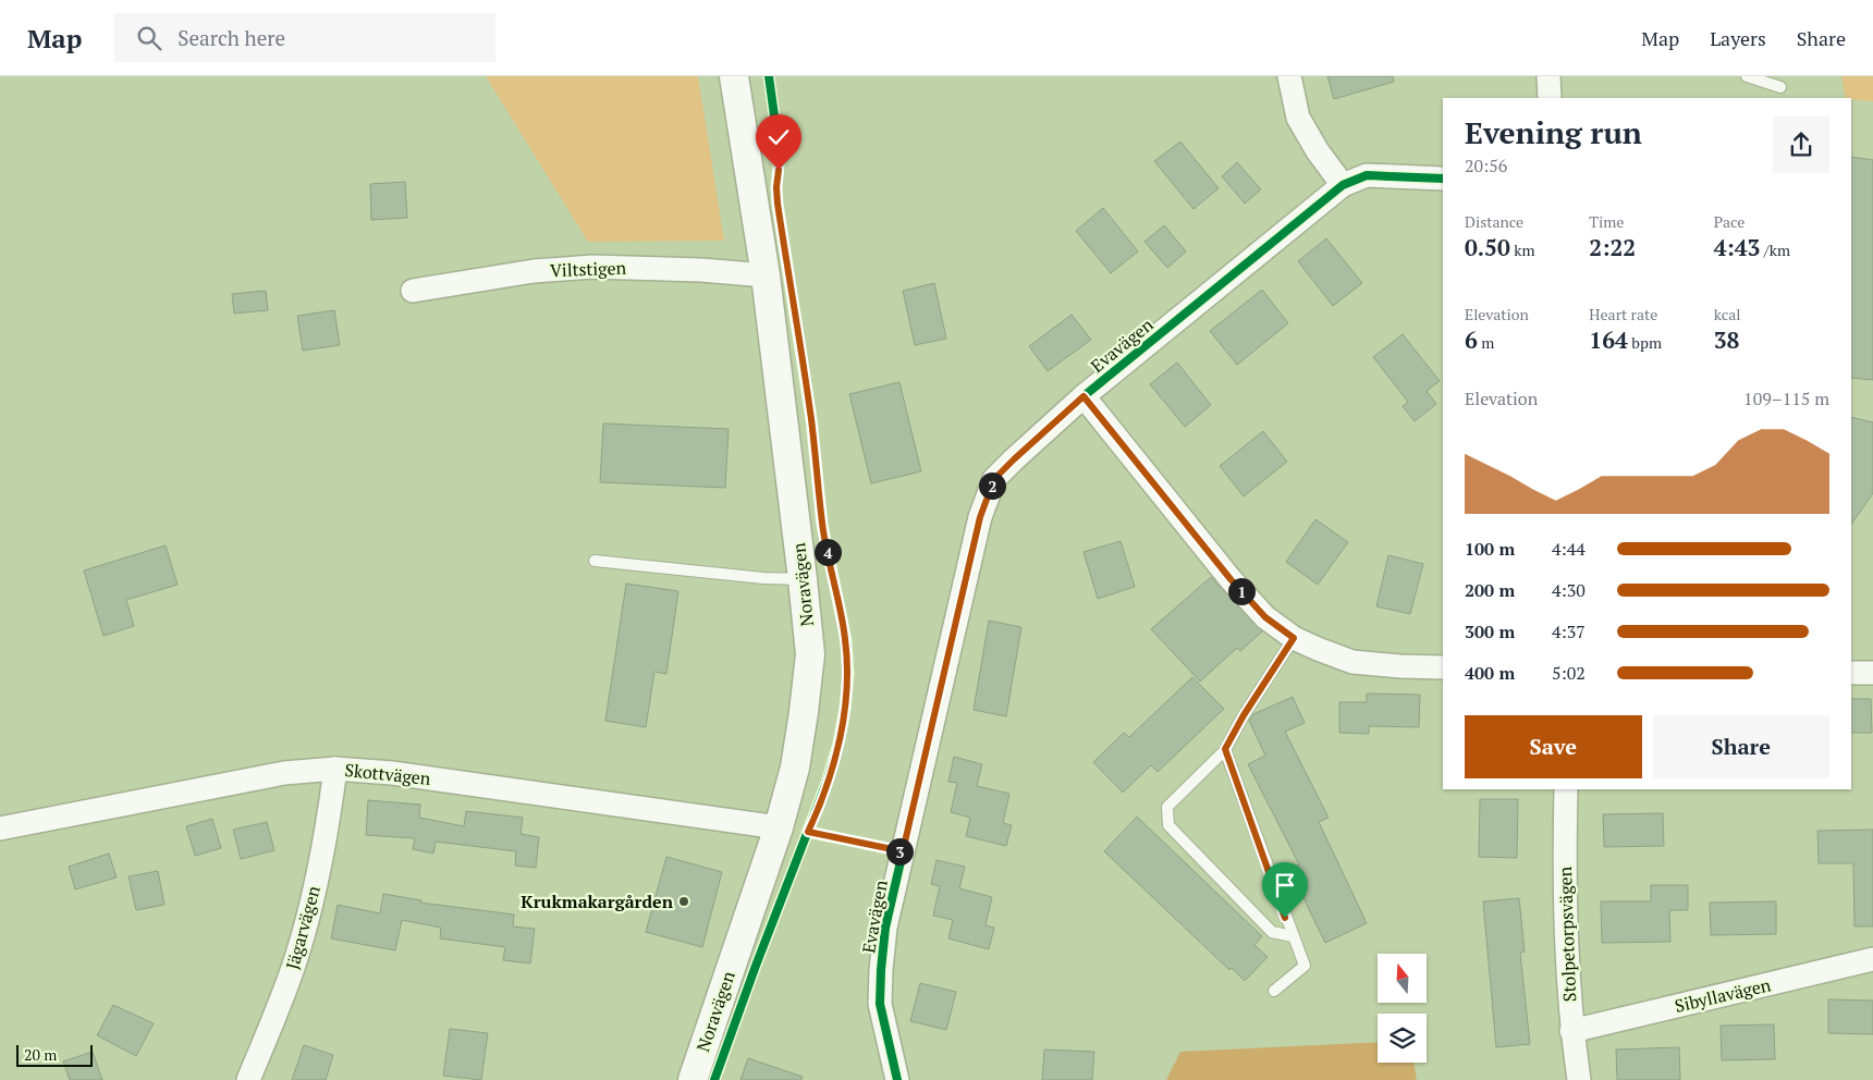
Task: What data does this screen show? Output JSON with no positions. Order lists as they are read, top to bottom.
{
  "streets": {
    "street": [
      "Viltstigen",
      "Evavägen",
      "Noravägen",
      "Skottvägen",
      "Jägarvägen",
      "Stolpetorpsvägen",
      "Sibyllavägen"
    ]
  },
  "crossings": [
    ["Viltstigen", "Noravägen"],
    ["Noravägen", "Skottvägen"],
    ["Skottvägen", "Jägarvägen"],
    ["Stolpetorpsvägen", "Sibyllavägen"]
  ],
  "places": ["Krukmakargården"],
  "scale_bar": "20 m",
  "north": "top",
  "page": {
    "header": "Map",
    "search": "Search here",
    "nav": ["Map", "Layers", "Share"],
    "heading": ["Evening run", "20:56"],
    "stats": [
      ["Distance", "0.50 km"],
      ["Time", "2:22"],
      ["Pace", "4:43 /km"],
      ["Elevation", "6 m"],
      ["Heart rate", "164 bpm"],
      ["kcal", "38"]
    ],
    "chart": ["Elevation", "109–115 m"],
    "pins": [
      "2",
      "4",
      "1",
      "3"
    ],
    "list": [
      {
        "name": "100 m",
        "note": "4:44"
      },
      {
        "name": "200 m",
        "note": "4:30"
      },
      {
        "name": "300 m",
        "note": "4:37"
      },
      {
        "name": "400 m",
        "note": "5:02"
      }
    ],
    "buttons": ["Save", "Share"],
    "scale": "20 m"
  }
}
